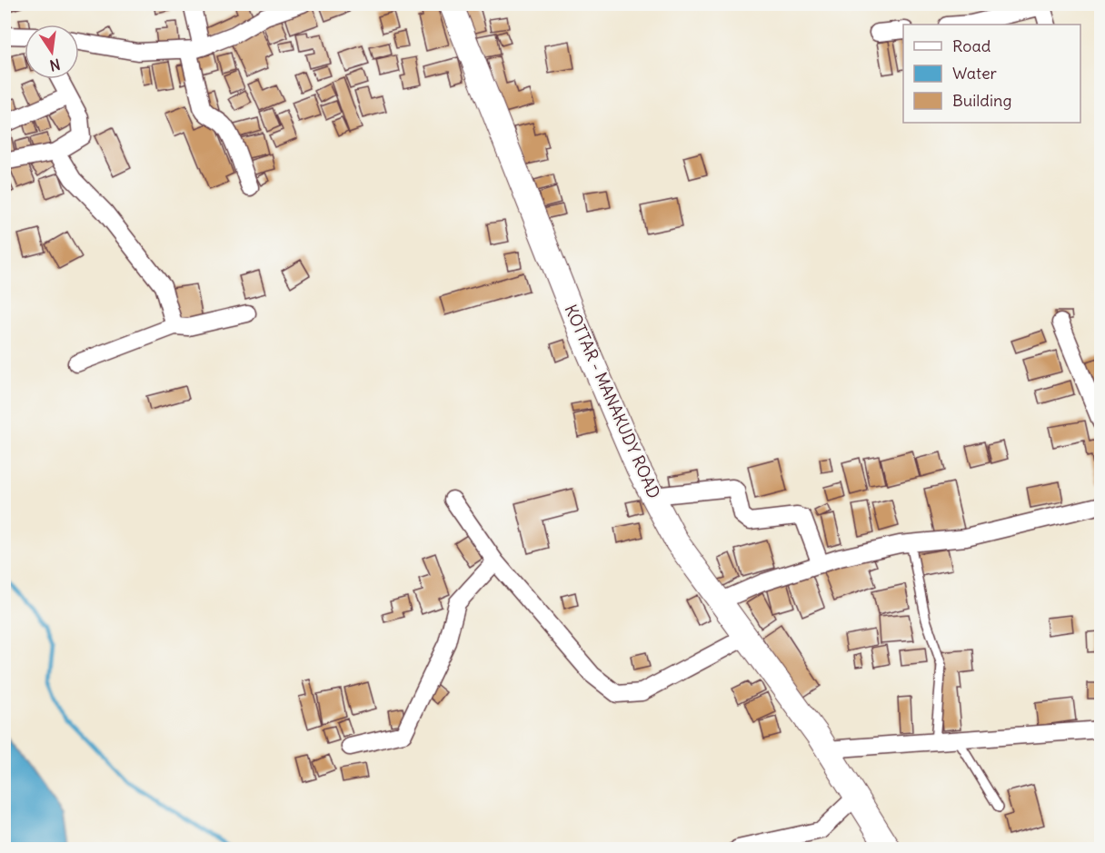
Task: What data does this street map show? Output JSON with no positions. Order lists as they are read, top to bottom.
{
  "streets": {
    "main road": ["KOTTAR - MANAKUDY ROAD"]
  },
  "legend": ["Road", "Water", "Building"],
  "north": "bottom"
}
